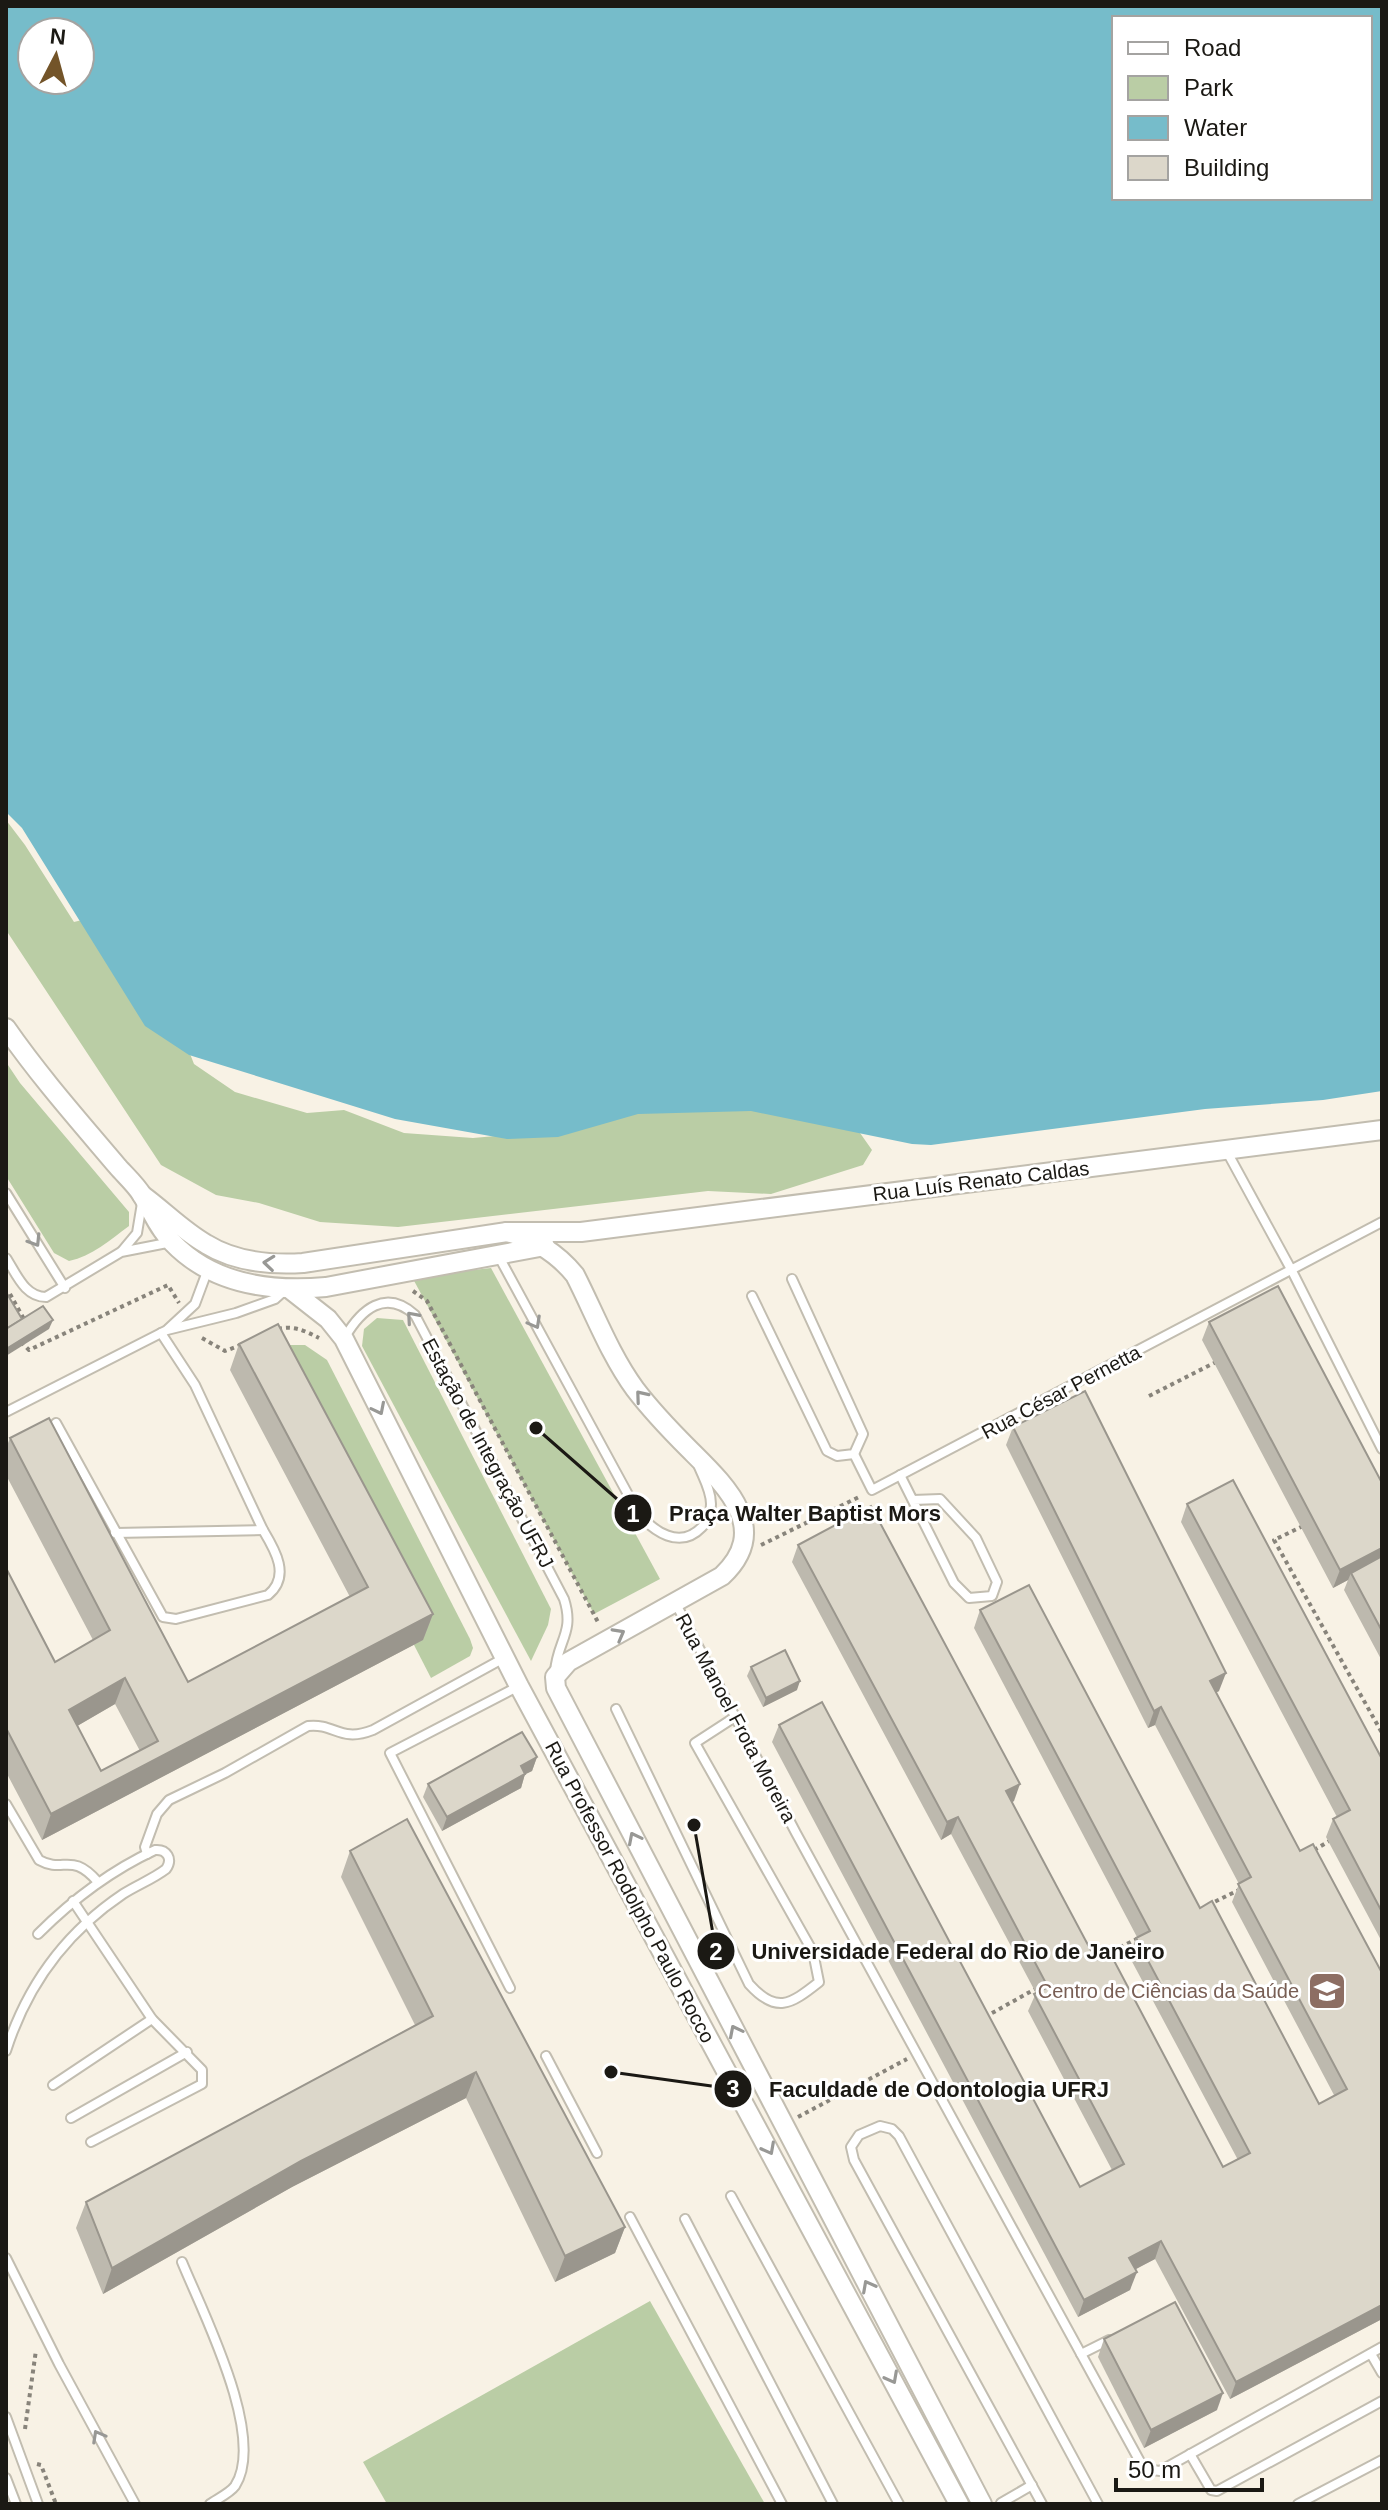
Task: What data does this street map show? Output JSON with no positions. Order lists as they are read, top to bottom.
{
  "streets": {
    "street": ["Rua Luís Renato Caldas", "Rua Professor Rodolpho Paulo Rocco"],
    "lane": ["Rua César Pernetta", "Estação de Integração UFRJ", "Rua Manoel Frota Moreira"]
  },
  "crossings": [
    ["Rua Luís Renato Caldas", "Rua Professor Rodolpho Paulo Rocco"],
    ["Estação de Integração UFRJ", "Rua Professor Rodolpho Paulo Rocco"]
  ],
  "one_way": ["Estação de Integração UFRJ"],
  "places": {
    "other": ["Praça Walter Baptist Mors", "Universidade Federal do Rio de Janeiro", "Faculdade de Odontologia UFRJ"],
    "school or university": ["Centro de Ciências da Saúde"]
  },
  "legend": [
    "Road",
    "Park",
    "Water",
    "Building"
  ],
  "scale_bar": "50 m",
  "north": "top"
}
